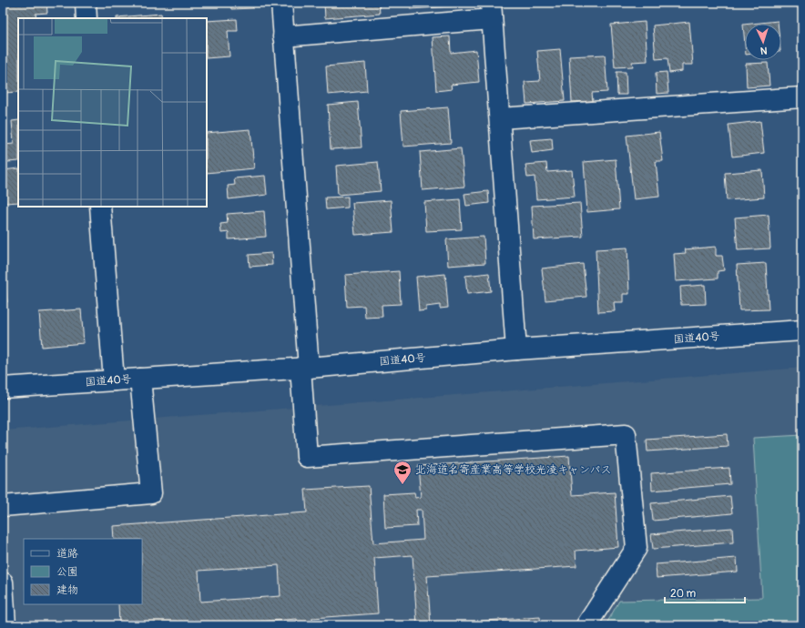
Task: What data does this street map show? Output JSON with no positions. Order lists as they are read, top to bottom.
{
  "streets": {
    "main road": ["国道40号"]
  },
  "places": {
    "school or university": ["北海道名寄産業高等学校光凌キャンパス"]
  },
  "legend": ["道路", "公園", "建物"],
  "scale_bar": "20 m",
  "north": "bottom"
}
